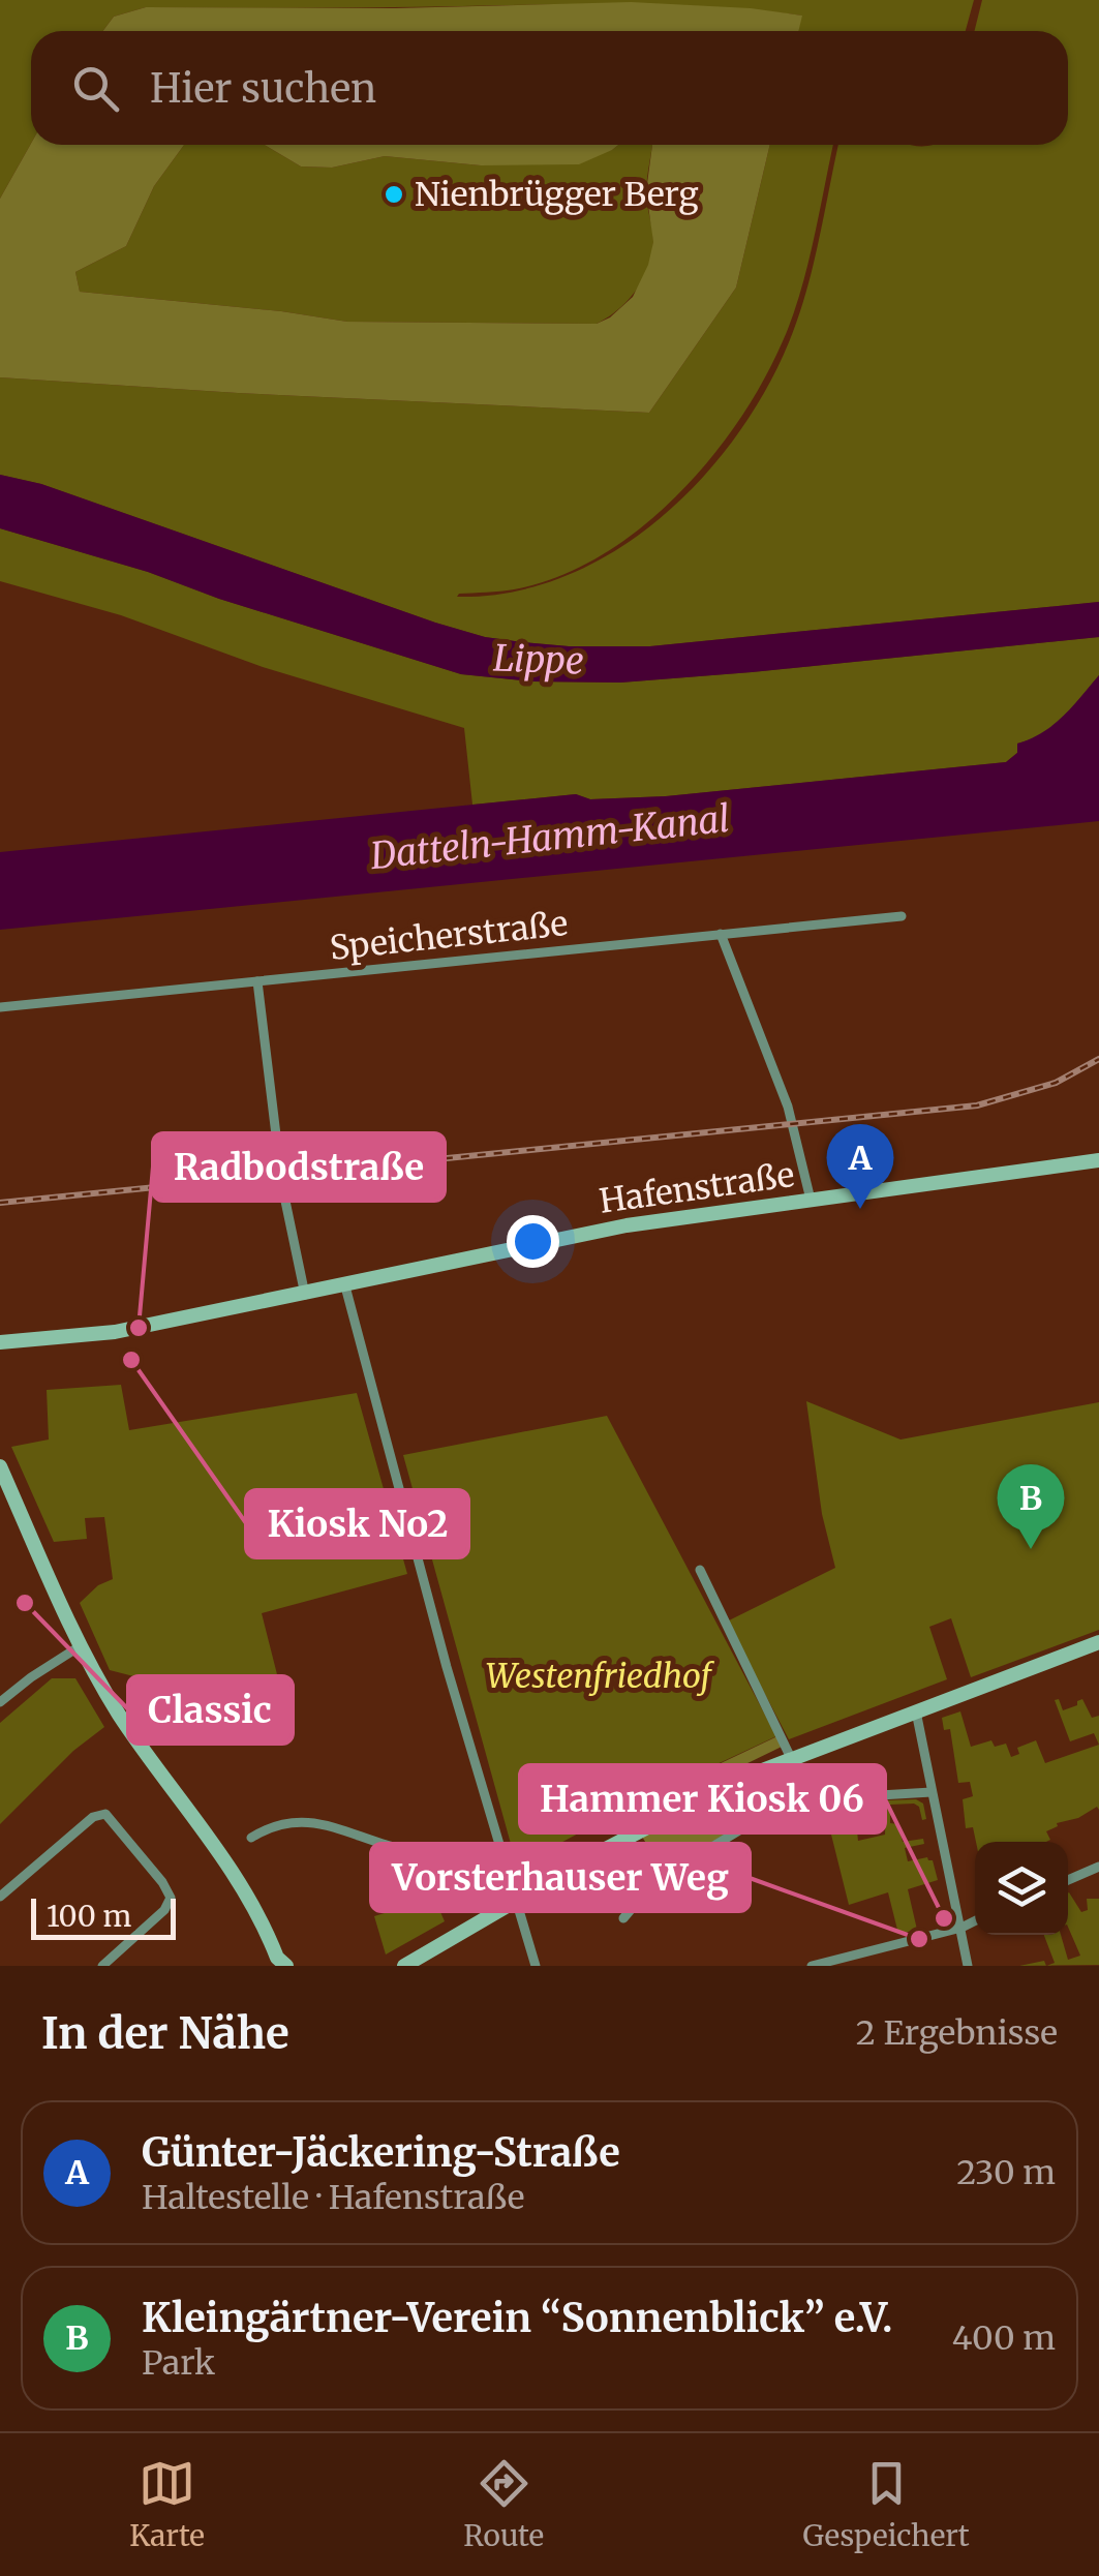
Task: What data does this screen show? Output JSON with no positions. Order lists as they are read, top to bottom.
{
  "streets": {
    "main road": ["Hafenstraße"],
    "street": ["Speicherstraße"]
  },
  "water": ["Lippe", "Datteln-Hamm-Kanal"],
  "parks": ["Westenfriedhof"],
  "places": [
    "Nienbrügger Berg",
    "Radbodstraße",
    "Kiosk No2",
    "Classic",
    "Hammer Kiosk 06",
    "Vorsterhauser Weg"
  ],
  "scale_bar": "100 m",
  "page": {
    "search": "Hier suchen",
    "pins": ["A", "B"],
    "scale": "100 m",
    "heading": ["In der Nähe", "2 Ergebnisse"],
    "list": [
      {
        "mark": "A",
        "name": "Günter-Jäckering-Straße",
        "note": "Haltestelle · Hafenstraße",
        "value": "230 m"
      },
      {
        "mark": "B",
        "name": "Kleingärtner-Verein “Sonnenblick” e.V.",
        "note": "Park",
        "value": "400 m"
      }
    ],
    "nav": ["Karte", "Route", "Gespeichert"]
  }
}
